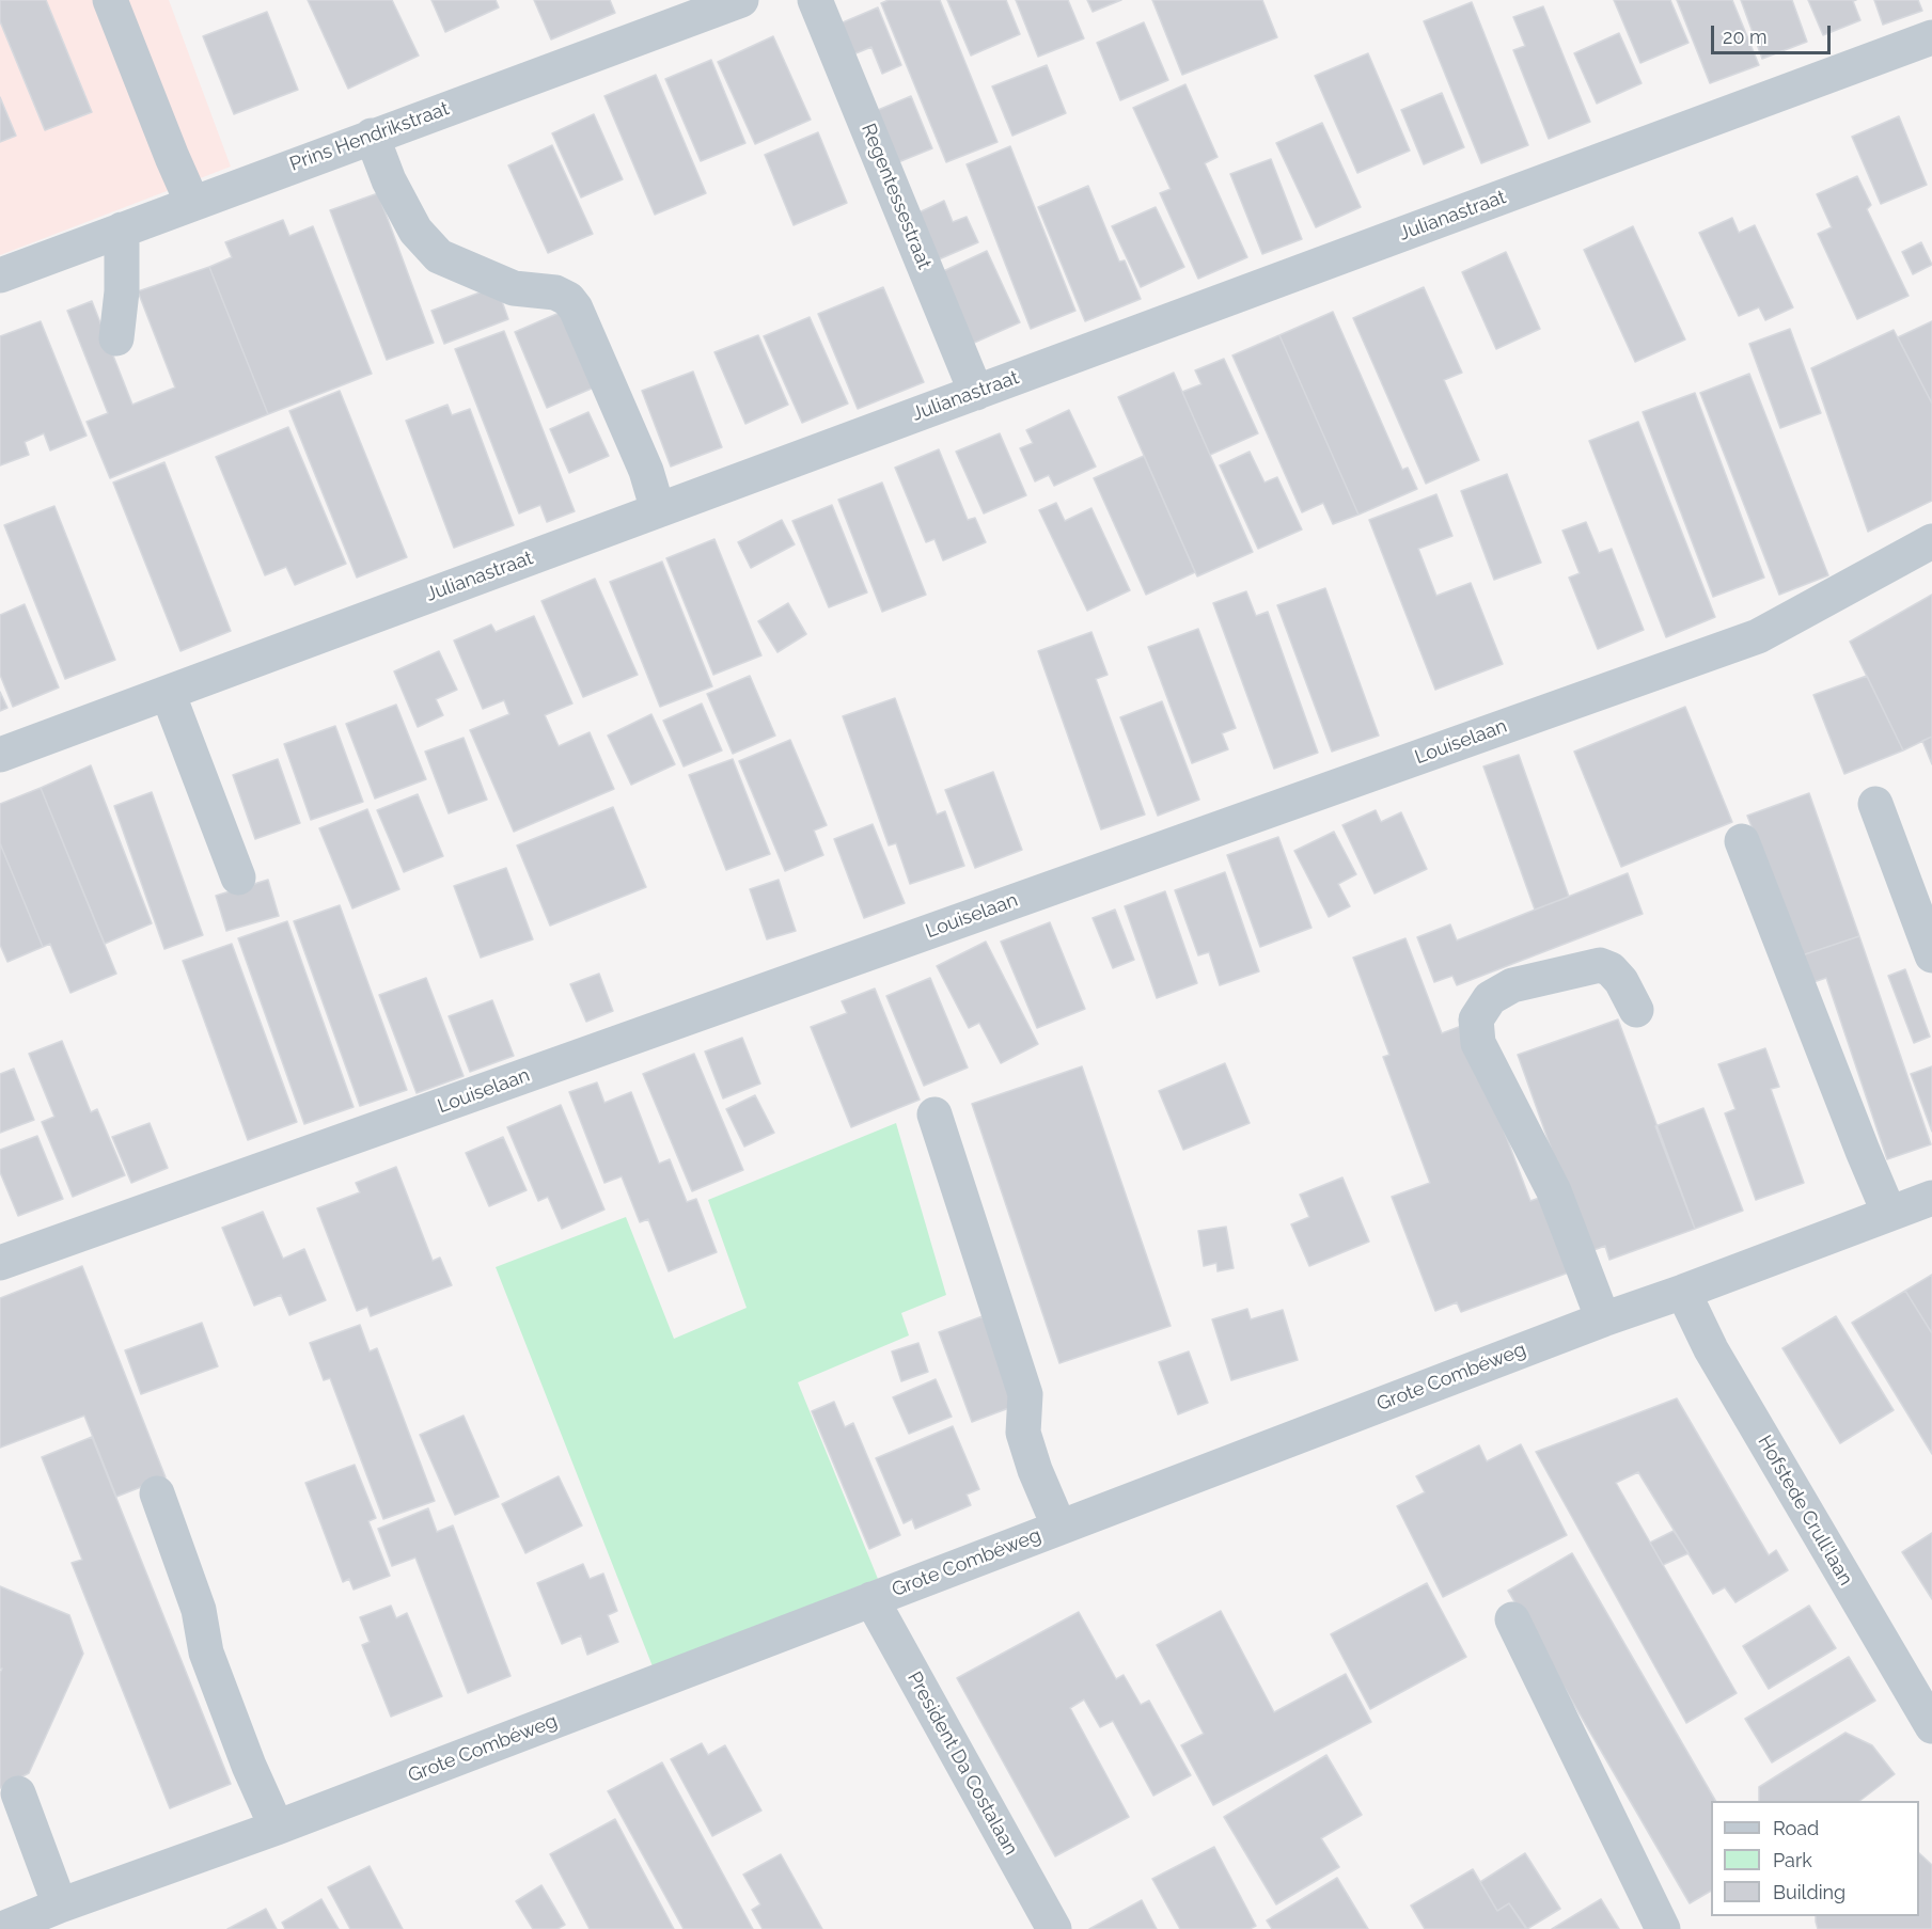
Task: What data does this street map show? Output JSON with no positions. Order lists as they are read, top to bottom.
{
  "streets": {
    "street": [
      "Prins Hendrikstraat",
      "Regentessestraat",
      "Julianastraat",
      "Louiselaan",
      "Grote Combéweg",
      "Hofstede Crull'laan",
      "President Da Costalaan"
    ]
  },
  "crossings": [
    ["Regentessestraat", "Julianastraat"],
    ["Grote Combéweg", "Hofstede Crull'laan"],
    ["Grote Combéweg", "President Da Costalaan"]
  ],
  "legend": ["Road", "Park", "Building"],
  "scale_bar": "20 m"
}
